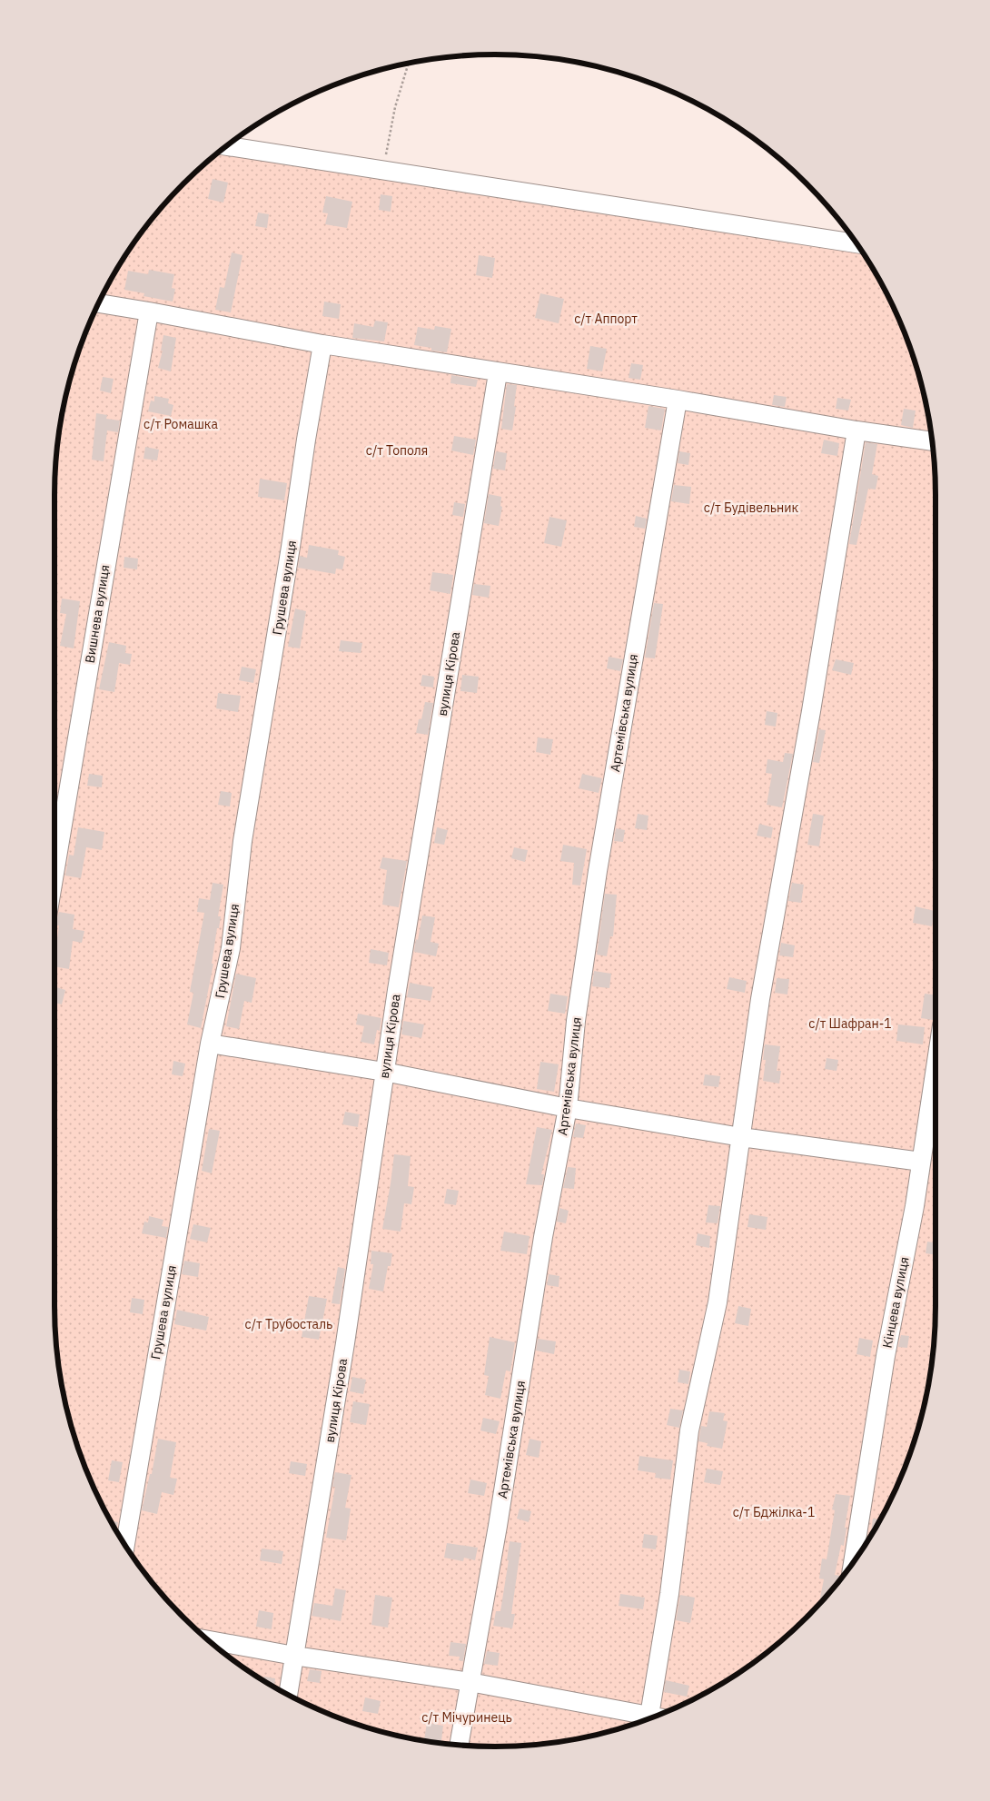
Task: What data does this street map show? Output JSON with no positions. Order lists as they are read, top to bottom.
{
  "streets": {
    "street": [
      "Грушева вулиця",
      "Вишнева вулиця",
      "вулиця Кірова",
      "Артемівська вулиця",
      "Кінцева вулиця"
    ]
  },
  "parks": [
    "с/т Аппорт",
    "с/т Ромашка",
    "с/т Тополя",
    "с/т Будівельник",
    "с/т Шафран-1",
    "с/т Трубосталь",
    "с/т Бджілка-1",
    "с/т Мічуринець"
  ]
}
